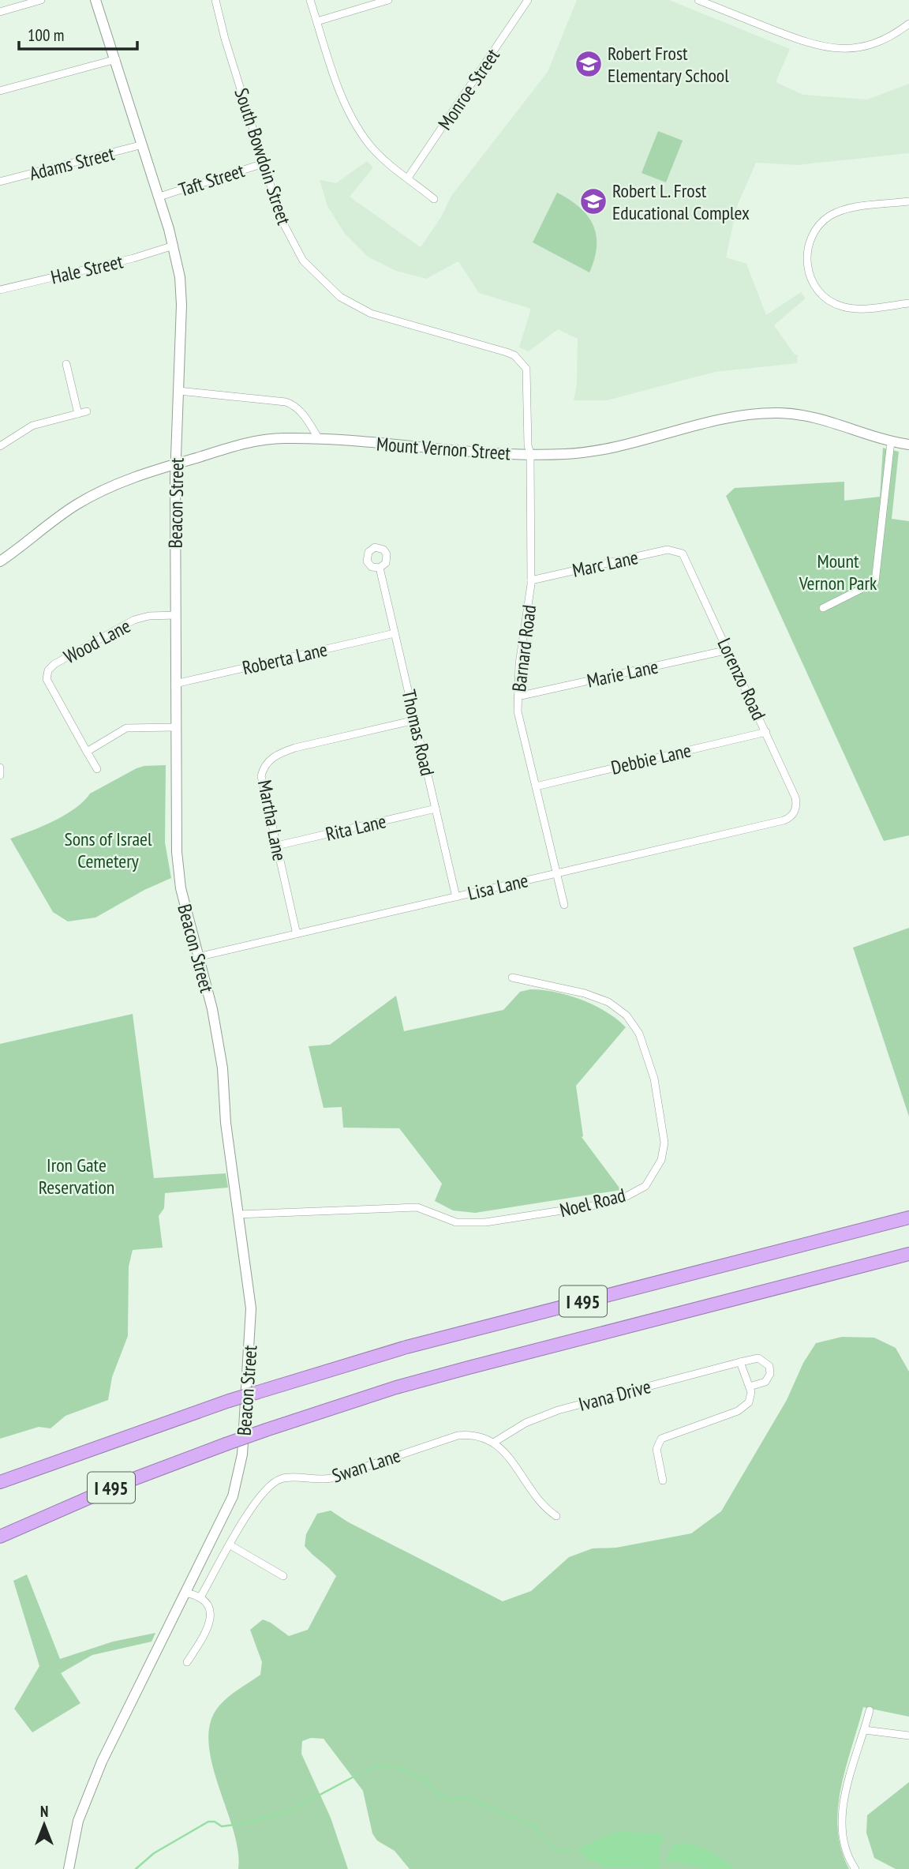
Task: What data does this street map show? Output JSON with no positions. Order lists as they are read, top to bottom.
{
  "streets": {
    "highway": ["I 495"],
    "main road": ["Mount Vernon Street", "Beacon Street"],
    "street": [
      "Monroe Street",
      "South Bowdoin Street",
      "Adams Street",
      "Taft Street",
      "Hale Street",
      "Marc Lane",
      "Wood Lane",
      "Barnard Road",
      "Roberta Lane",
      "Marie Lane",
      "Lorenzo Road",
      "Thomas Road",
      "Debbie Lane",
      "Martha Lane",
      "Rita Lane",
      "Lisa Lane",
      "Noel Road",
      "Ivana Drive",
      "Swan Lane"
    ]
  },
  "crossings": [
    ["South Bowdoin Street", "Taft Street"],
    ["South Bowdoin Street", "Barnard Road"],
    ["Adams Street", "Beacon Street"],
    ["Taft Street", "Beacon Street"],
    ["Hale Street", "Beacon Street"],
    ["Mount Vernon Street", "Beacon Street"],
    ["Mount Vernon Street", "Barnard Road"],
    ["Beacon Street", "Wood Lane"],
    ["Beacon Street", "Roberta Lane"],
    ["Beacon Street", "Lisa Lane"],
    ["Beacon Street", "Noel Road"],
    ["Marc Lane", "Barnard Road"],
    ["Marc Lane", "Lorenzo Road"],
    ["Barnard Road", "Marie Lane"],
    ["Barnard Road", "Debbie Lane"],
    ["Barnard Road", "Lisa Lane"],
    ["Roberta Lane", "Thomas Road"],
    ["Marie Lane", "Lorenzo Road"],
    ["Lorenzo Road", "Debbie Lane"],
    ["Lorenzo Road", "Lisa Lane"],
    ["Thomas Road", "Martha Lane"],
    ["Thomas Road", "Rita Lane"],
    ["Thomas Road", "Lisa Lane"],
    ["Martha Lane", "Rita Lane"],
    ["Martha Lane", "Lisa Lane"],
    ["Ivana Drive", "Swan Lane"]
  ],
  "parks": ["Mount Vernon Park", "Sons of Israel Cemetery", "Iron Gate Reservation"],
  "places": {
    "school or university": ["Robert Frost Elementary School", "Robert L. Frost Educational Complex"]
  },
  "scale_bar": "100 m",
  "north": "top"
}
